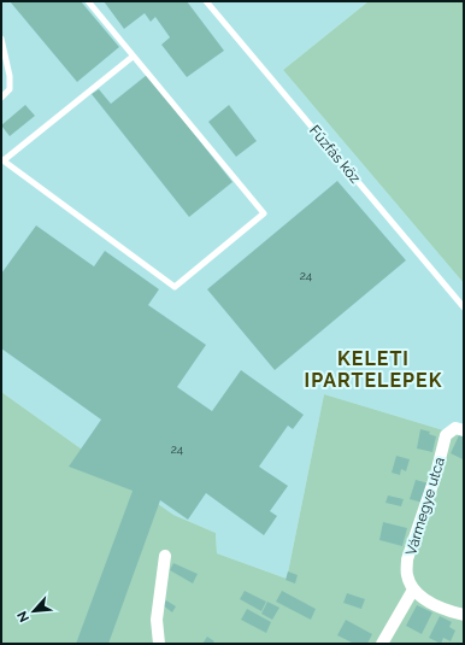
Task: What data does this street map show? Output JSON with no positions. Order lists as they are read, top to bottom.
{
  "streets": {
    "street": ["Vármegye utca"],
    "lane": ["Fűzfás köz"]
  },
  "districts": ["KELETI IPARTELEPEK"],
  "house_numbers": ["24", "24"],
  "north": "bottom left"
}
